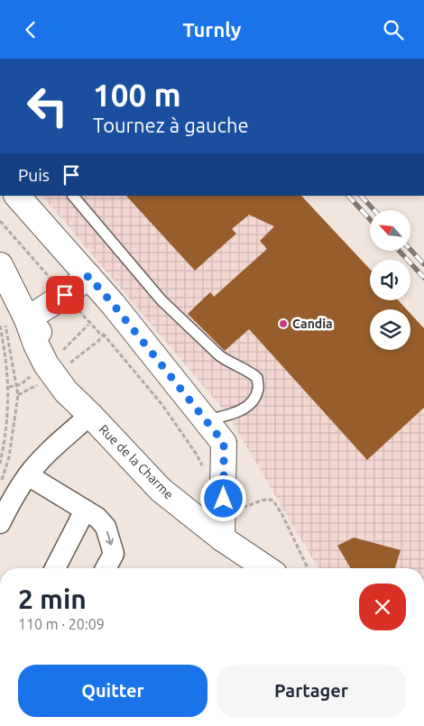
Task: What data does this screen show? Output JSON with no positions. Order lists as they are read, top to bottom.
{
  "streets": {
    "street": ["Rue de la Charme"]
  },
  "places": ["Candia"],
  "north": "top left",
  "page": {
    "header": "Turnly",
    "turn": ["100 m", "Tournez à gauche"],
    "then": "Puis",
    "heading": ["2 min", "110 m · 20:09"],
    "buttons": ["Quitter", "Partager"]
  }
}
